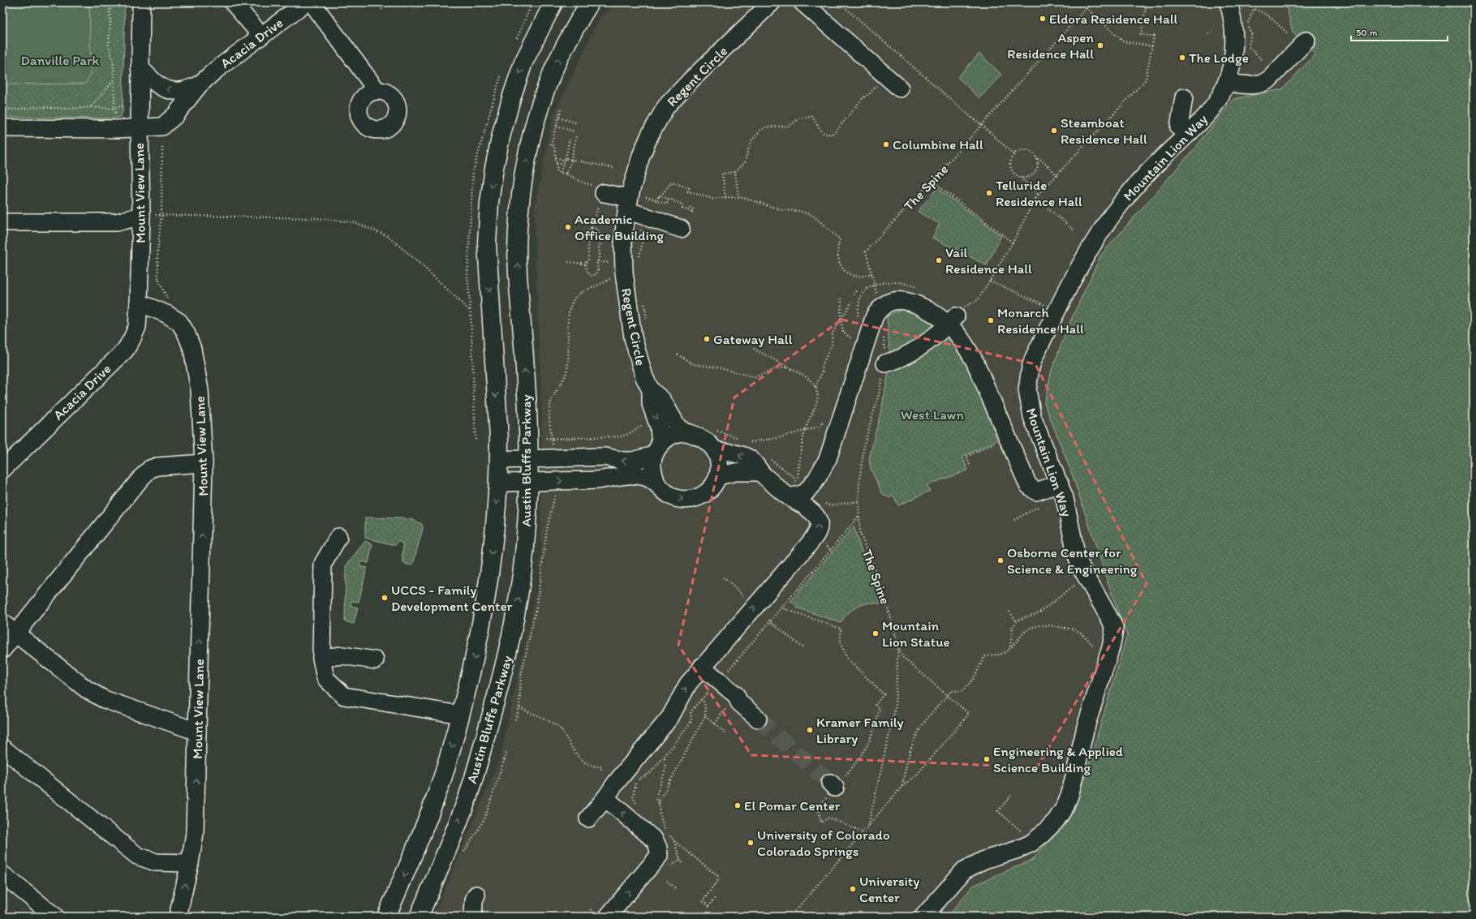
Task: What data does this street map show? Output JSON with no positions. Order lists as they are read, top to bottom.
{
  "streets": {
    "main road": ["Austin Bluffs Parkway"],
    "street": [
      "Acacia Drive",
      "Regent Circle",
      "Mountain Lion Way",
      "Mount View Lane"
    ],
    "path": ["The Spine"]
  },
  "crossings": [
    ["Acacia Drive", "Mount View Lane"]
  ],
  "one_way": ["Mount View Lane"],
  "parks": ["Danville Park", "West Lawn"],
  "places": [
    "Eldora Residence Hall",
    "Aspen Residence Hall",
    "The Lodge",
    "Steamboat Residence Hall",
    "Columbine Hall",
    "Telluride Residence Hall",
    "Academic Office Building",
    "Vail Residence Hall",
    "Monarch Residence Hall",
    "Gateway Hall",
    "Osborne Center for Science & Engineering",
    "UCCS - Family Development Center",
    "Mountain Lion Statue",
    "Kramer Family Library",
    "Engineering & Applied Science Building",
    "El Pomar Center",
    "University of Colorado Colorado Springs",
    "University Center"
  ],
  "scale_bar": "50 m"
}
